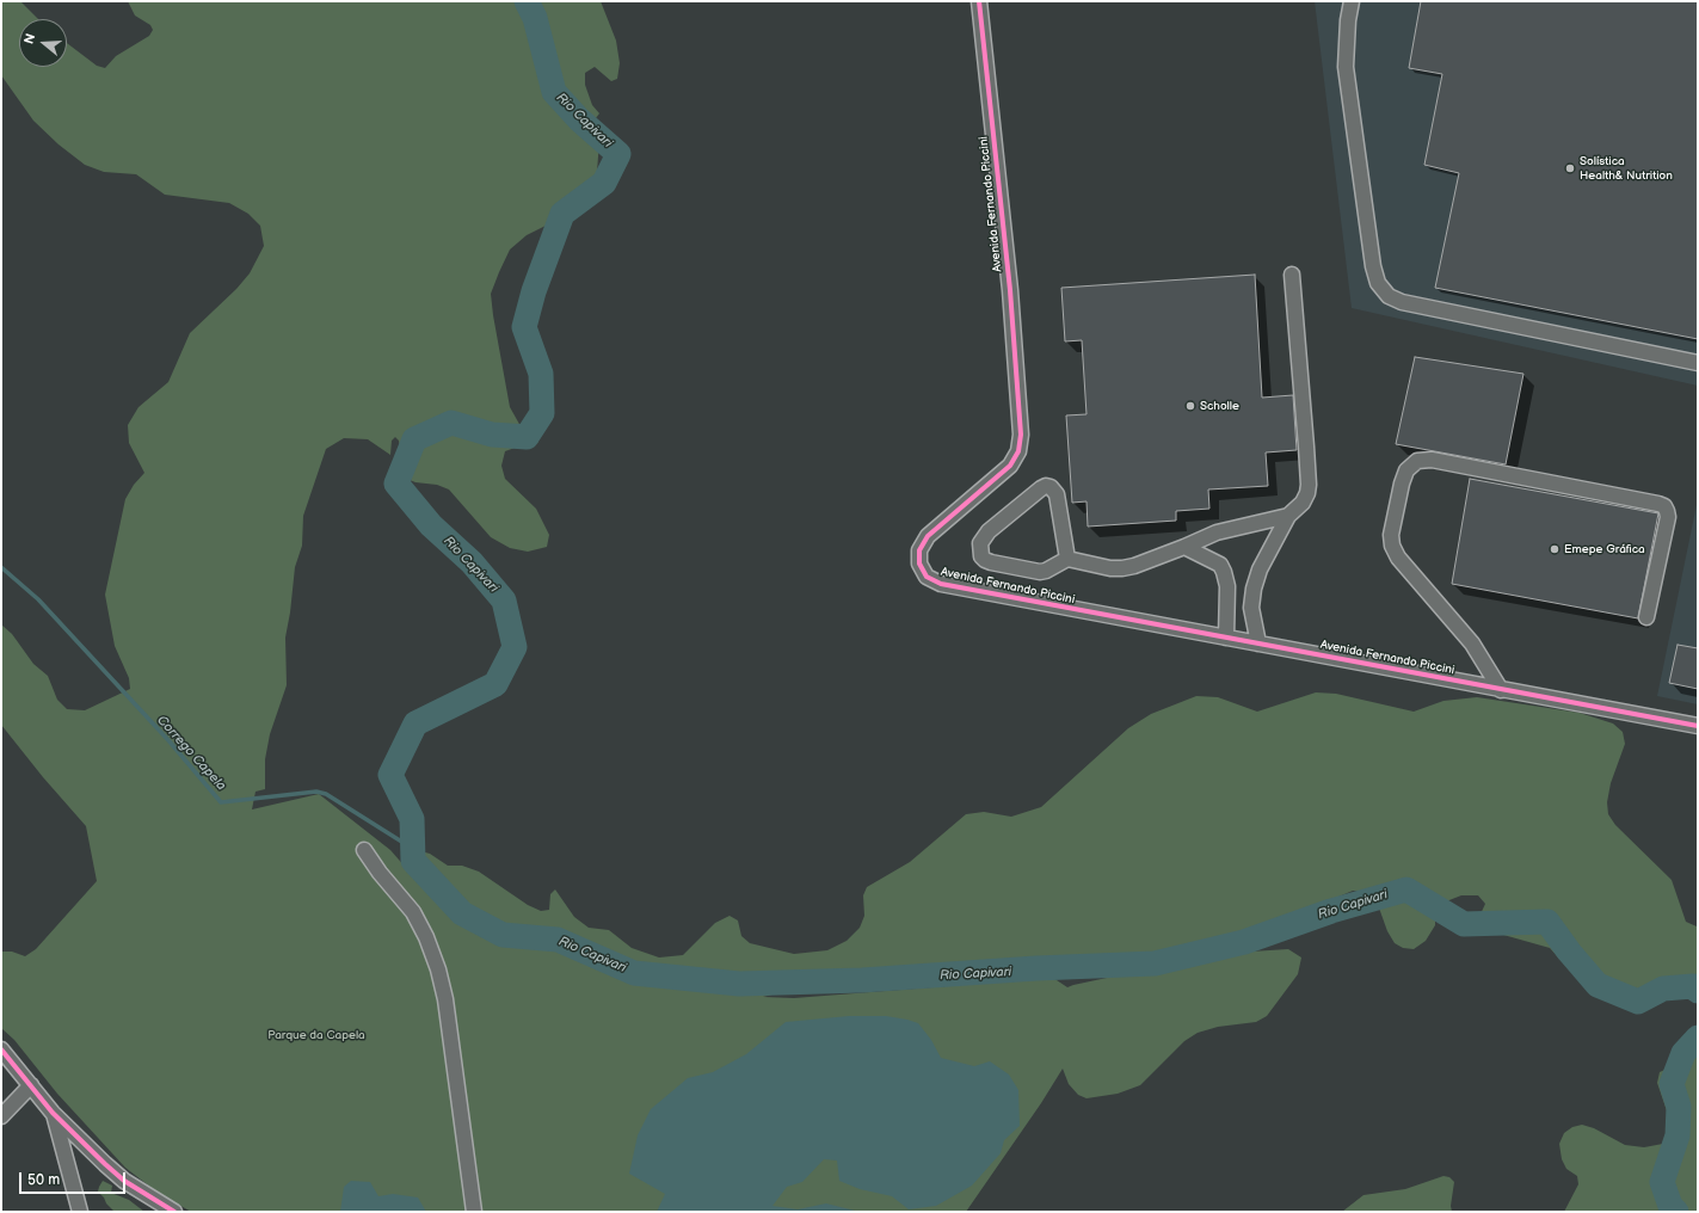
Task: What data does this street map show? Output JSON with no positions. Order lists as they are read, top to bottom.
{
  "streets": {
    "street": ["Avenida Fernando Piccini"]
  },
  "water": ["Rio Capivari", "Corrego Capela"],
  "parks": ["Parque da Capela"],
  "places": ["Solística Health& Nutrition", "Scholle", "Emepe Gráfica"],
  "scale_bar": "50 m",
  "north": "left"
}
